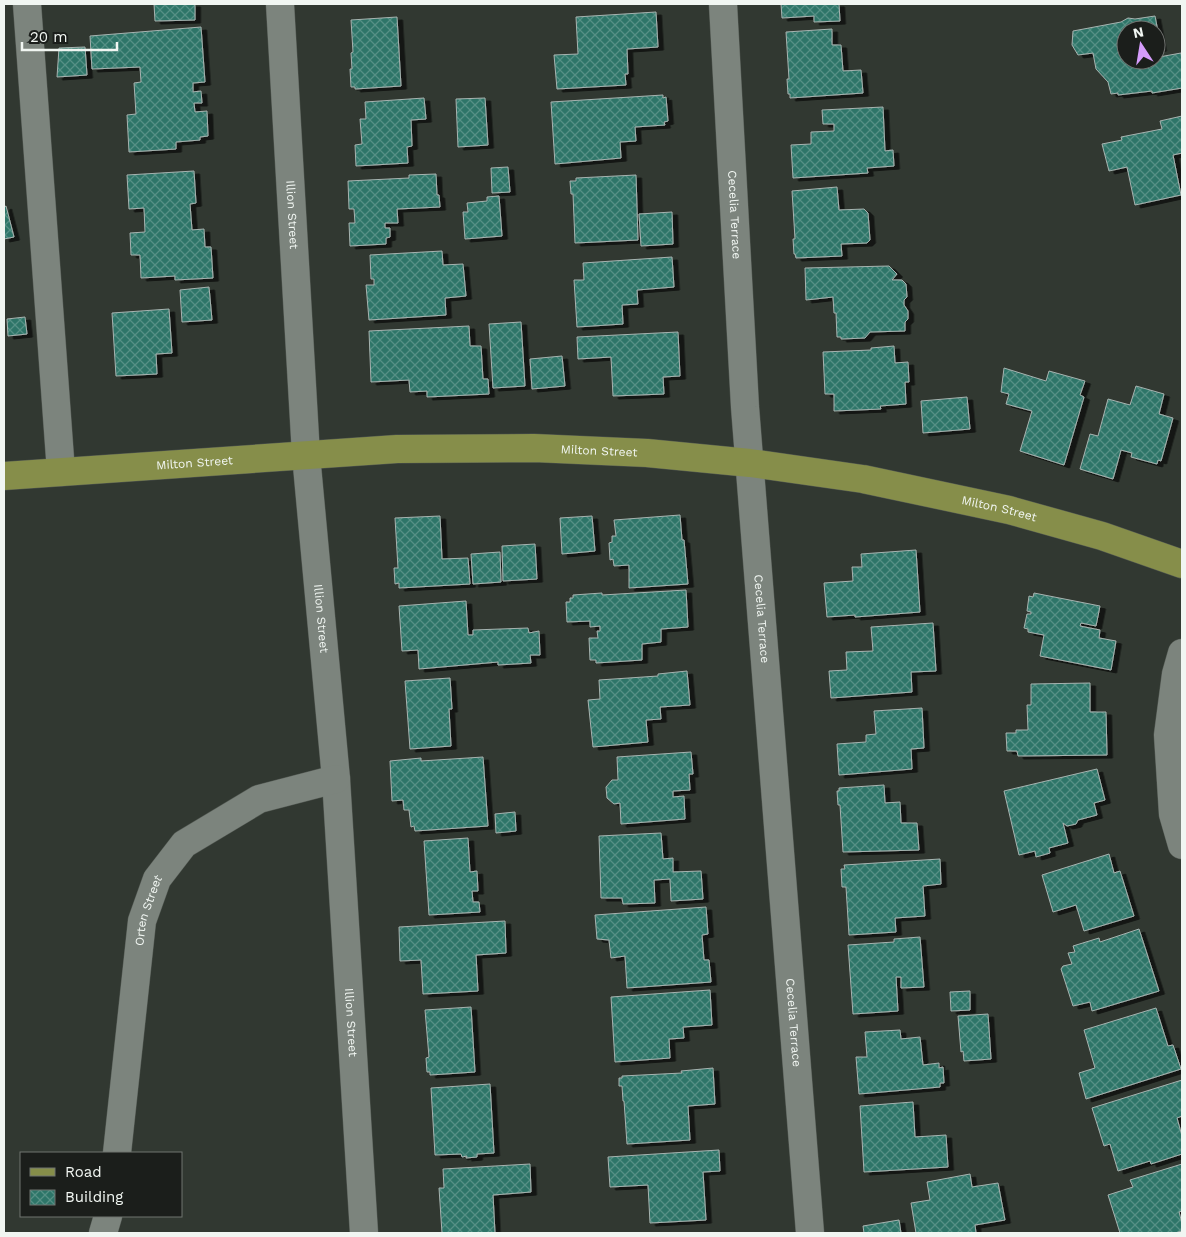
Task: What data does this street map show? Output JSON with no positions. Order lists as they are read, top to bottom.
{
  "streets": {
    "main road": ["Milton Street"],
    "street": ["Illion Street", "Cecelia Terrace", "Orten Street"]
  },
  "crossings": [
    ["Illion Street", "Milton Street"],
    ["Illion Street", "Orten Street"],
    ["Cecelia Terrace", "Milton Street"]
  ],
  "legend": ["Road", "Building"],
  "scale_bar": "20 m",
  "north": "top"
}
